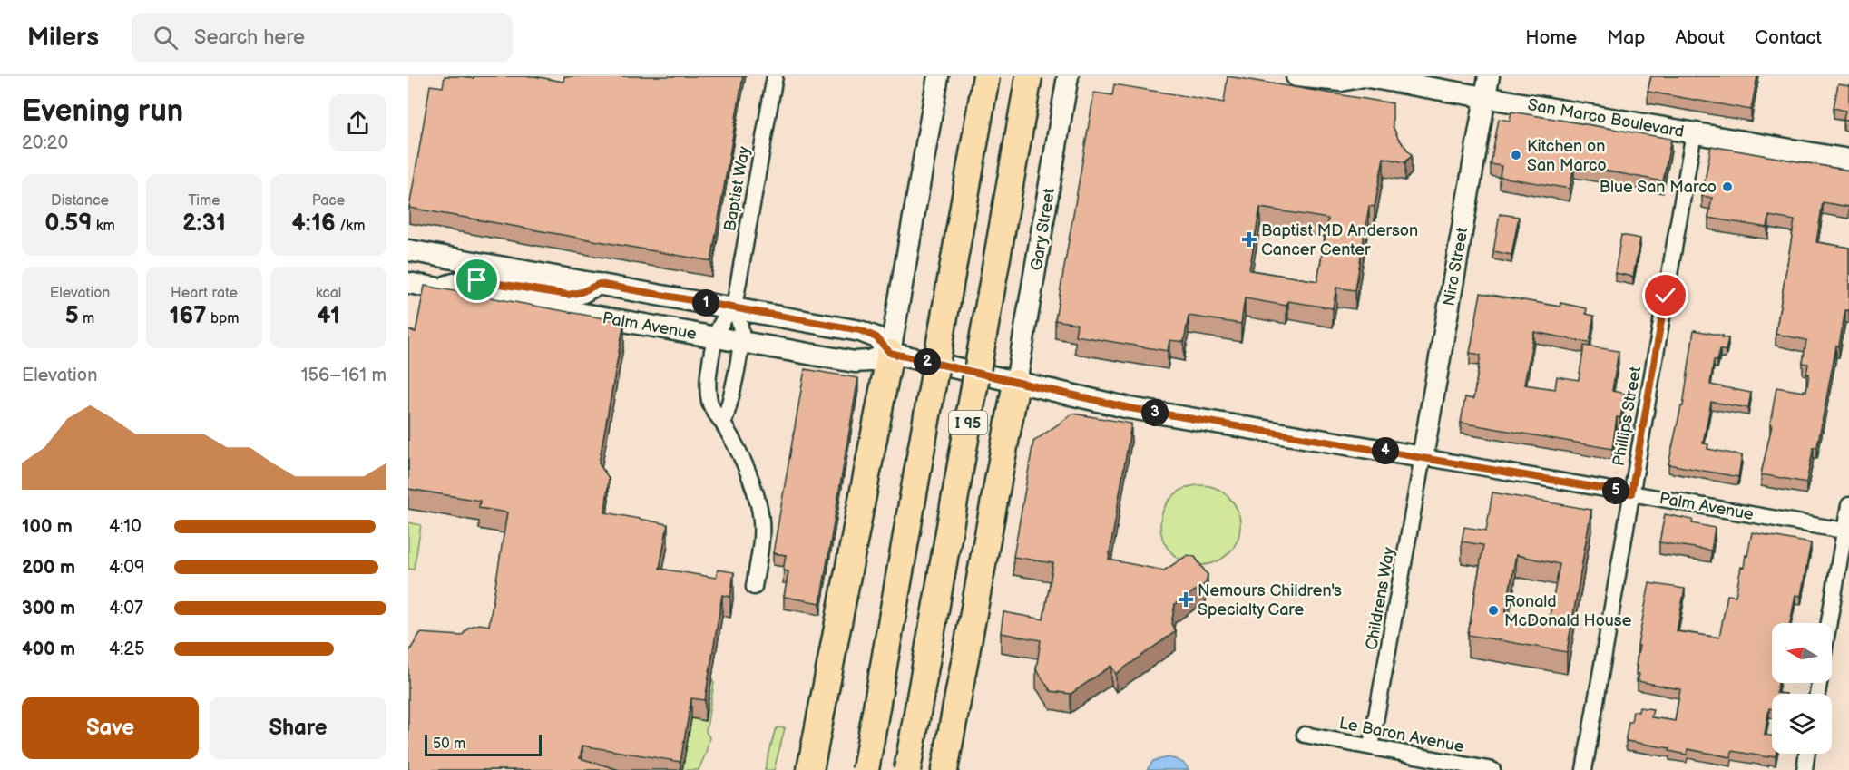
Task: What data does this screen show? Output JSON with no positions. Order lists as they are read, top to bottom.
{
  "streets": {
    "highway": ["I 95"],
    "main road": [
      "San Marco Boulevard",
      "Gary Street",
      "Nira Street",
      "Palm Avenue"
    ],
    "street": [
      "Baptist Way",
      "Phillips Street",
      "Childrens Way",
      "Le Baron Avenue"
    ]
  },
  "crossings": [
    ["San Marco Boulevard", "Nira Street"],
    ["San Marco Boulevard", "Phillips Street"],
    ["Baptist Way", "Palm Avenue"],
    ["Gary Street", "Palm Avenue"],
    ["Nira Street", "Palm Avenue"],
    ["Nira Street", "Childrens Way"],
    ["Palm Avenue", "Phillips Street"],
    ["Palm Avenue", "Childrens Way"],
    ["Childrens Way", "Le Baron Avenue"]
  ],
  "places": {
    "other": ["Kitchen on San Marco", "Blue San Marco", "Ronald McDonald House"],
    "health": ["Baptist MD Anderson Cancer Center", "Nemours Children's Specialty Care"]
  },
  "scale_bar": "50 m",
  "north": "left",
  "page": {
    "header": "Milers",
    "search": "Search here",
    "nav": [
      "Home",
      "Map",
      "About",
      "Contact"
    ],
    "heading": ["Evening run", "20:20"],
    "stats": [
      ["Distance", "0.59 km"],
      ["Time", "2:31"],
      ["Pace", "4:16 /km"],
      ["Elevation", "5 m"],
      ["Heart rate", "167 bpm"],
      ["kcal", "41"]
    ],
    "pins": [
      "1",
      "2",
      "3",
      "4",
      "5"
    ],
    "chart": ["Elevation", "156–161 m"],
    "list": [
      {
        "name": "100 m",
        "note": "4:10"
      },
      {
        "name": "200 m",
        "note": "4:09"
      },
      {
        "name": "300 m",
        "note": "4:07"
      },
      {
        "name": "400 m",
        "note": "4:25"
      }
    ],
    "buttons": ["Save", "Share"],
    "scale": "50 m"
  }
}
